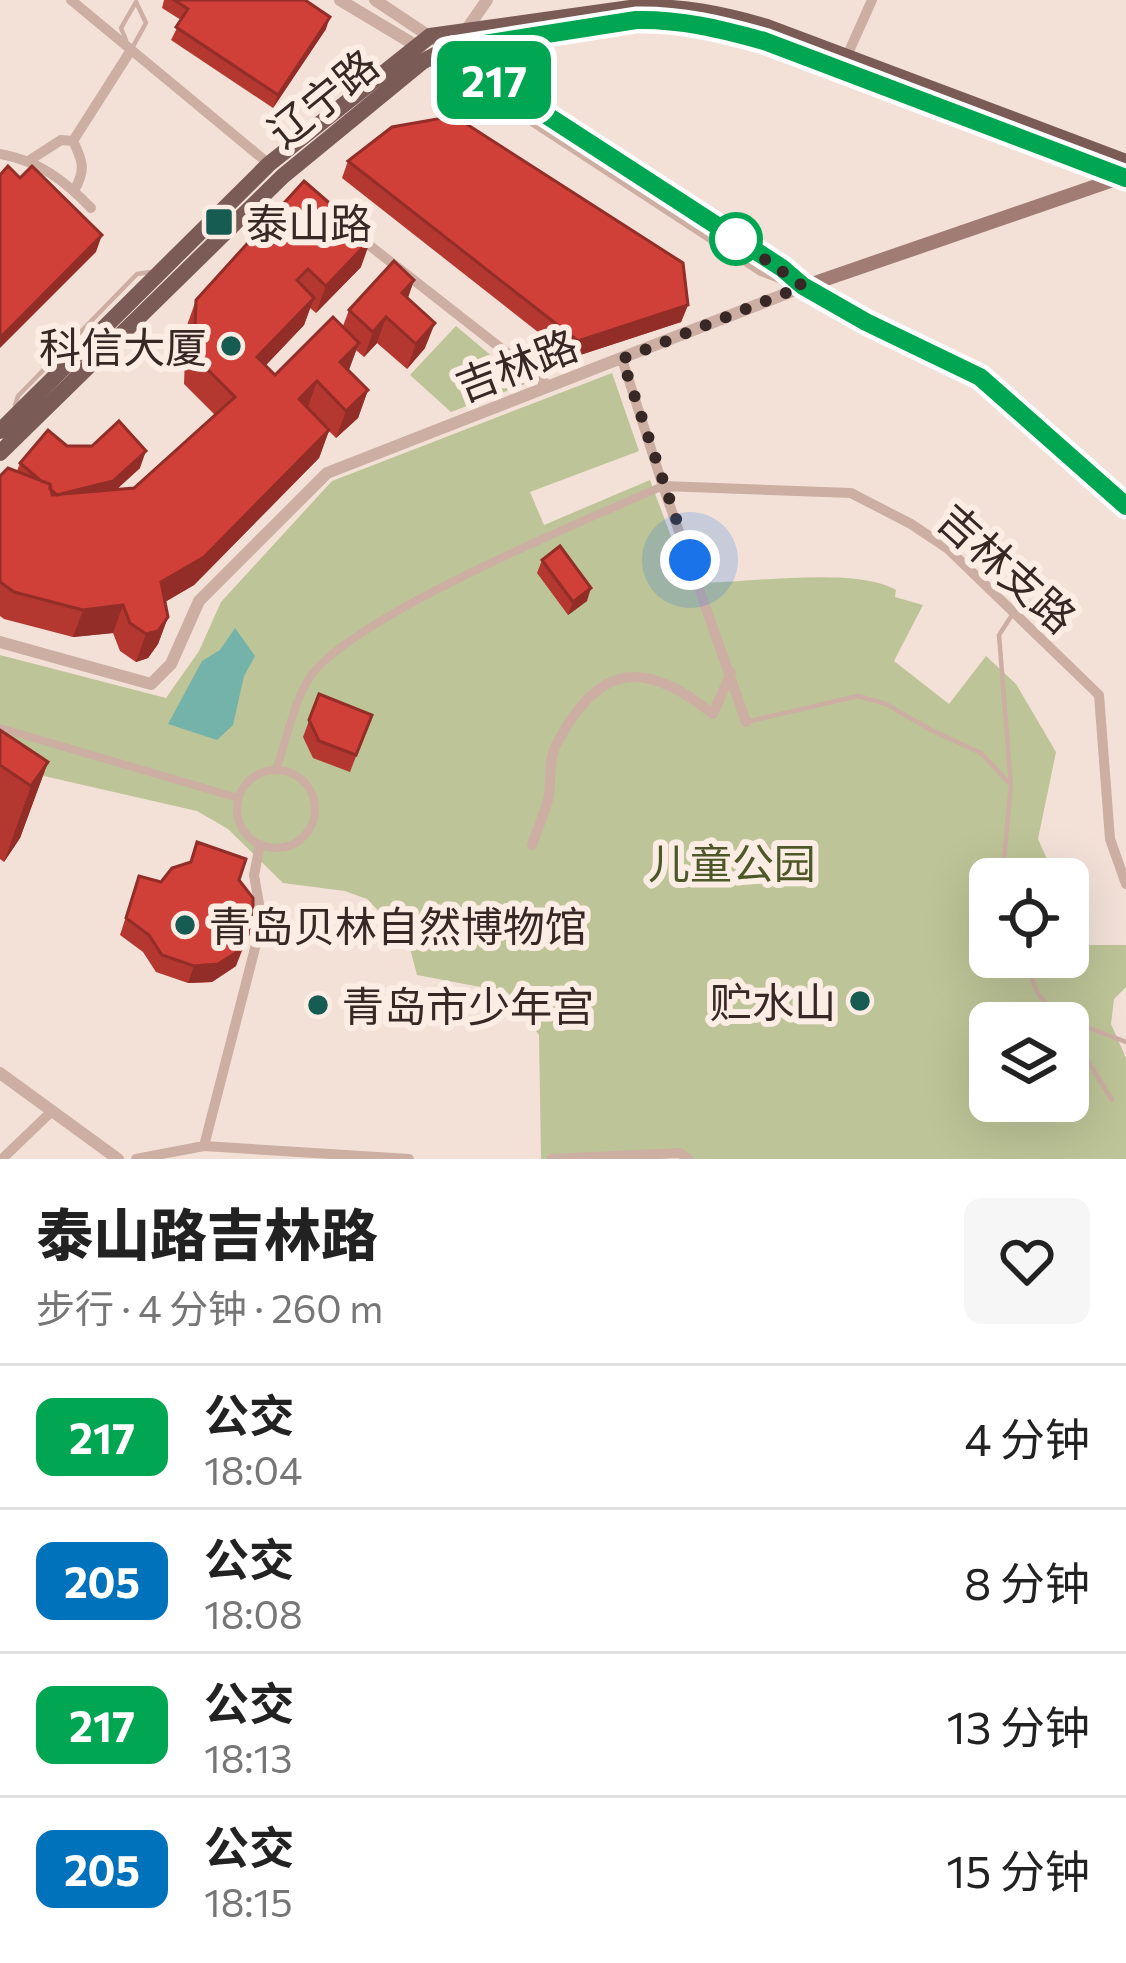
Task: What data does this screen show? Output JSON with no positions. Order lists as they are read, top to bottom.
{
  "streets": {
    "main road": ["辽宁路", "吉林路"],
    "street": ["吉林支路"]
  },
  "crossings": [
    ["辽宁路", "吉林路"]
  ],
  "parks": ["儿童公园"],
  "places": {
    "transit": ["泰山路"],
    "other": [
      "科信大厦",
      "青岛贝林自然博物馆",
      "贮水山",
      "青岛市少年宫"
    ]
  },
  "lines": ["bus line 217"],
  "page": {
    "on_map": "217",
    "heading": ["泰山路吉林路", "步行 · 4 分钟 · 260 m"],
    "list": [
      {
        "mark": "217",
        "name": "公交",
        "note": "18:04",
        "value": "4 分钟"
      },
      {
        "mark": "205",
        "name": "公交",
        "note": "18:08",
        "value": "8 分钟"
      },
      {
        "mark": "217",
        "name": "公交",
        "note": "18:13",
        "value": "13 分钟"
      },
      {
        "mark": "205",
        "name": "公交",
        "note": "18:15",
        "value": "15 分钟"
      }
    ]
  }
}
